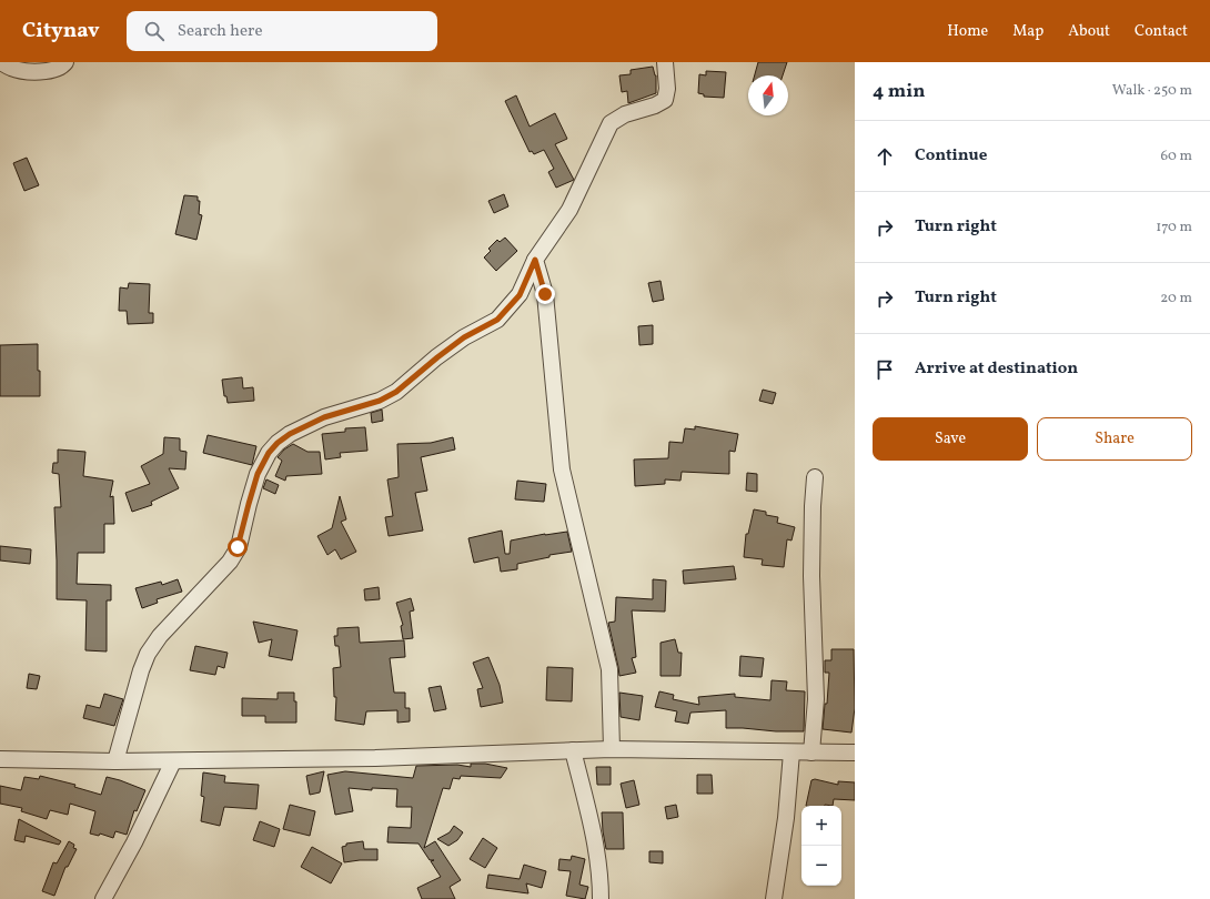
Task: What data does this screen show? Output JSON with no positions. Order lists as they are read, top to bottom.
{
  "north": "top",
  "page": {
    "header": "Citynav",
    "search": "Search here",
    "nav": [
      "Home",
      "Map",
      "About",
      "Contact"
    ],
    "heading": ["4 min", "Walk · 250 m"],
    "list": [
      ["Continue", "60 m"],
      ["Turn right", "170 m"],
      ["Turn right", "20 m"],
      "Arrive at destination"
    ],
    "buttons": ["Save", "Share"],
    "map_buttons": ["+", "−"]
  }
}
